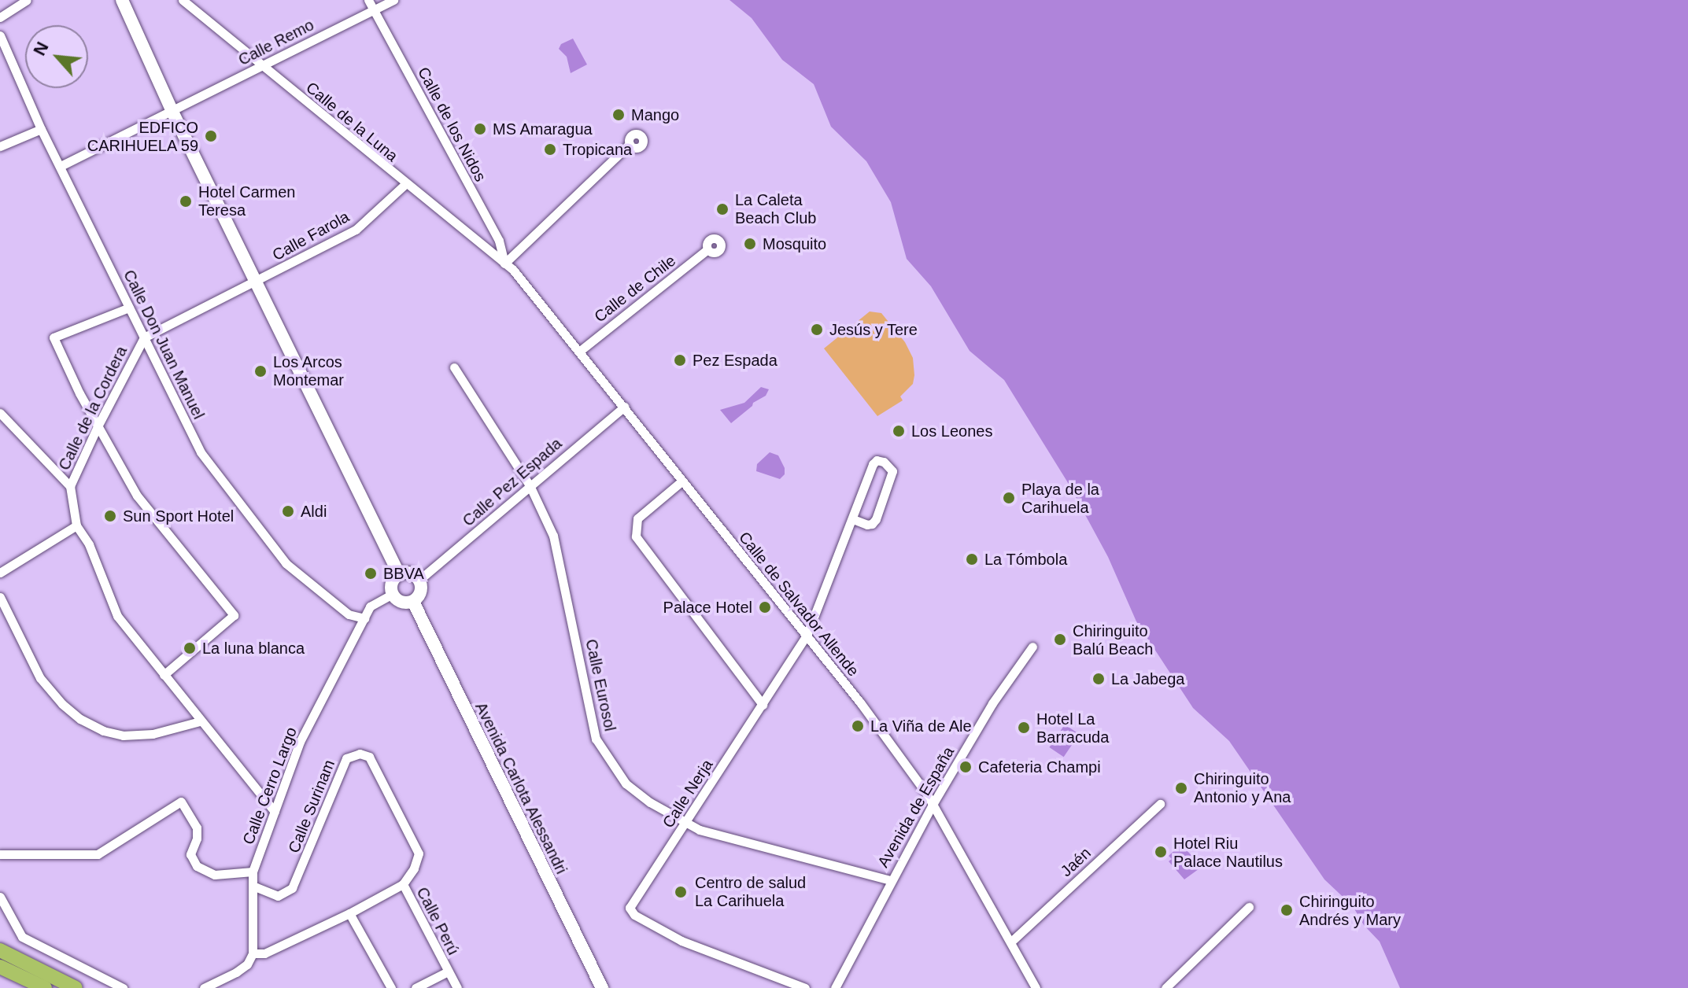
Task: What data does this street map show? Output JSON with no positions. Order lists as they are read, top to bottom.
{
  "streets": {
    "main road": ["Avenida Carlota Alessandri"],
    "street": [
      "Calle Remo",
      "Calle de la Luna",
      "Calle de los Nidos",
      "Calle Farola",
      "Calle de Chile",
      "Calle Don Juan Manuel",
      "Calle de la Cordera",
      "Calle Pez Espada",
      "Calle de Salvador Allende",
      "Calle Eurosol",
      "Calle Cerro Largo",
      "Calle Nerja",
      "Calle Surinam",
      "Avenida de España",
      "Jaén",
      "Calle Perú"
    ]
  },
  "crossings": [
    ["Calle Remo", "Calle de la Luna"],
    ["Calle Remo", "Calle de los Nidos"],
    ["Calle Remo", "Calle Don Juan Manuel"],
    ["Calle de la Luna", "Calle de los Nidos"],
    ["Calle de la Luna", "Calle Farola"],
    ["Calle de la Luna", "Calle de Salvador Allende"],
    ["Calle de los Nidos", "Calle de Salvador Allende"],
    ["Calle Farola", "Calle de la Cordera"],
    ["Calle de Chile", "Calle de Salvador Allende"],
    ["Calle Don Juan Manuel", "Calle de la Cordera"],
    ["Calle Don Juan Manuel", "Calle Cerro Largo"],
    ["Calle Pez Espada", "Calle de Salvador Allende"],
    ["Calle Pez Espada", "Calle Eurosol"],
    ["Calle Pez Espada", "Calle Cerro Largo"],
    ["Calle Pez Espada", "Avenida Carlota Alessandri"],
    ["Calle de Salvador Allende", "Calle Nerja"],
    ["Calle de Salvador Allende", "Avenida de España"],
    ["Calle de Salvador Allende", "Jaén"],
    ["Calle Eurosol", "Calle Nerja"],
    ["Calle Eurosol", "Avenida de España"],
    ["Calle Cerro Largo", "Avenida Carlota Alessandri"],
    ["Calle Cerro Largo", "Calle Surinam"],
    ["Calle Surinam", "Calle Perú"]
  ],
  "places": [
    "Mango",
    "MS Amaragua",
    "EDFICO CARIHUELA 59",
    "Tropicana",
    "Hotel Carmen Teresa",
    "La Caleta Beach Club",
    "Mosquito",
    "Jesús y Tere",
    "Pez Espada",
    "Los Arcos Montemar",
    "Los Leones",
    "Playa de la Carihuela",
    "Aldi",
    "Sun Sport Hotel",
    "La Tómbola",
    "BBVA",
    "Palace Hotel",
    "Chiringuito Balú Beach",
    "La luna blanca",
    "La Jabega",
    "La Viña de Ale",
    "Hotel La Barracuda",
    "Cafeteria Champi",
    "Chiringuito Antonio y Ana",
    "Hotel Riu Palace Nautilus",
    "Centro de salud La Carihuela",
    "Chiringuito Andrés y Mary"
  ],
  "north": "top left"
}
